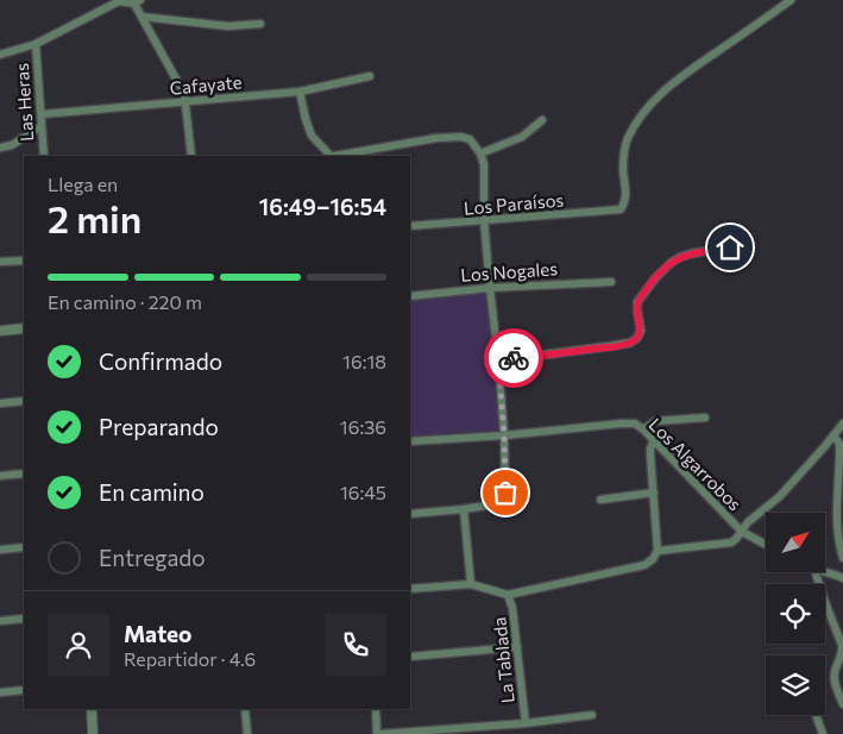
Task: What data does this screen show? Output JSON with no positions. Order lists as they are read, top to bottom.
{
  "streets": {
    "street": [
      "Cafayate",
      "Las Heras",
      "Los Paraísos",
      "Los Nogales",
      "Los Algarrobos",
      "La Tablada"
    ]
  },
  "crossings": [
    ["Cafayate", "Las Heras"]
  ],
  "north": "top right",
  "page": {
    "heading": ["2 min", "Llega en", "16:49–16:54"],
    "panel": ["Mateo", "Repartidor · 4.6"],
    "bar": "En camino · 220 m",
    "list": [
      ["Confirmado", "16:18"],
      ["Preparando", "16:36"],
      ["En camino", "16:45"],
      "Entregado"
    ]
  }
}
